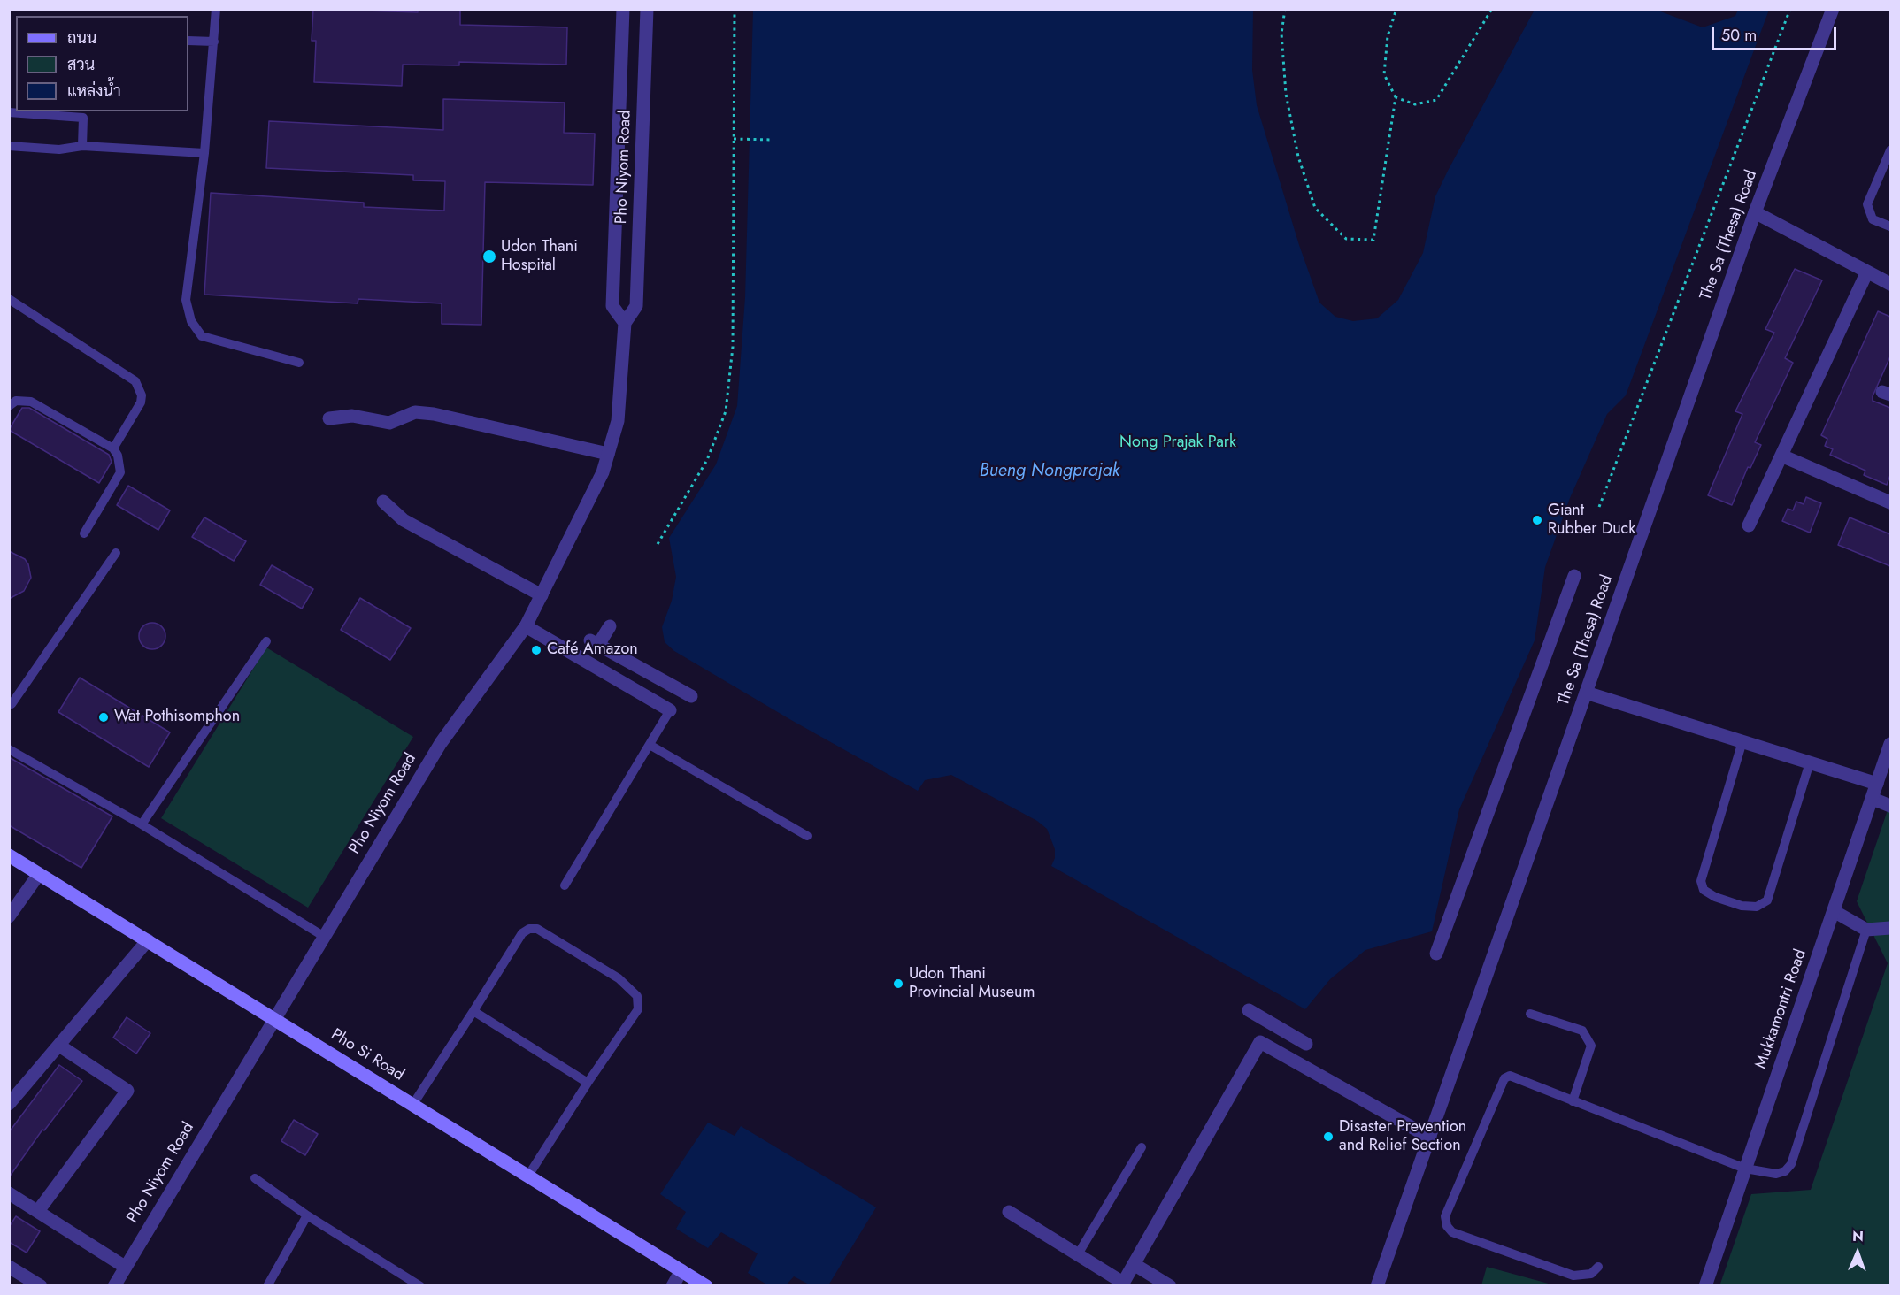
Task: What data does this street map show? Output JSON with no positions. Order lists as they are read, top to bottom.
{
  "streets": {
    "main road": ["Pho Si Road"],
    "street": ["Pho Niyom Road", "The Sa (Thesa) Road", "Mukkamontri Road"]
  },
  "crossings": [
    ["Pho Niyom Road", "Pho Si Road"]
  ],
  "water": ["Bueng Nongprajak"],
  "parks": ["Nong Prajak Park"],
  "places": [
    "Udon Thani Hospital",
    "Giant Rubber Duck",
    "Café Amazon",
    "Wat Pothisomphon",
    "Udon Thani Provincial Museum",
    "Disaster Prevention and Relief Section"
  ],
  "legend": ["ถนน", "สวน", "แหล่งน้ำ"],
  "scale_bar": "50 m",
  "north": "top"
}
